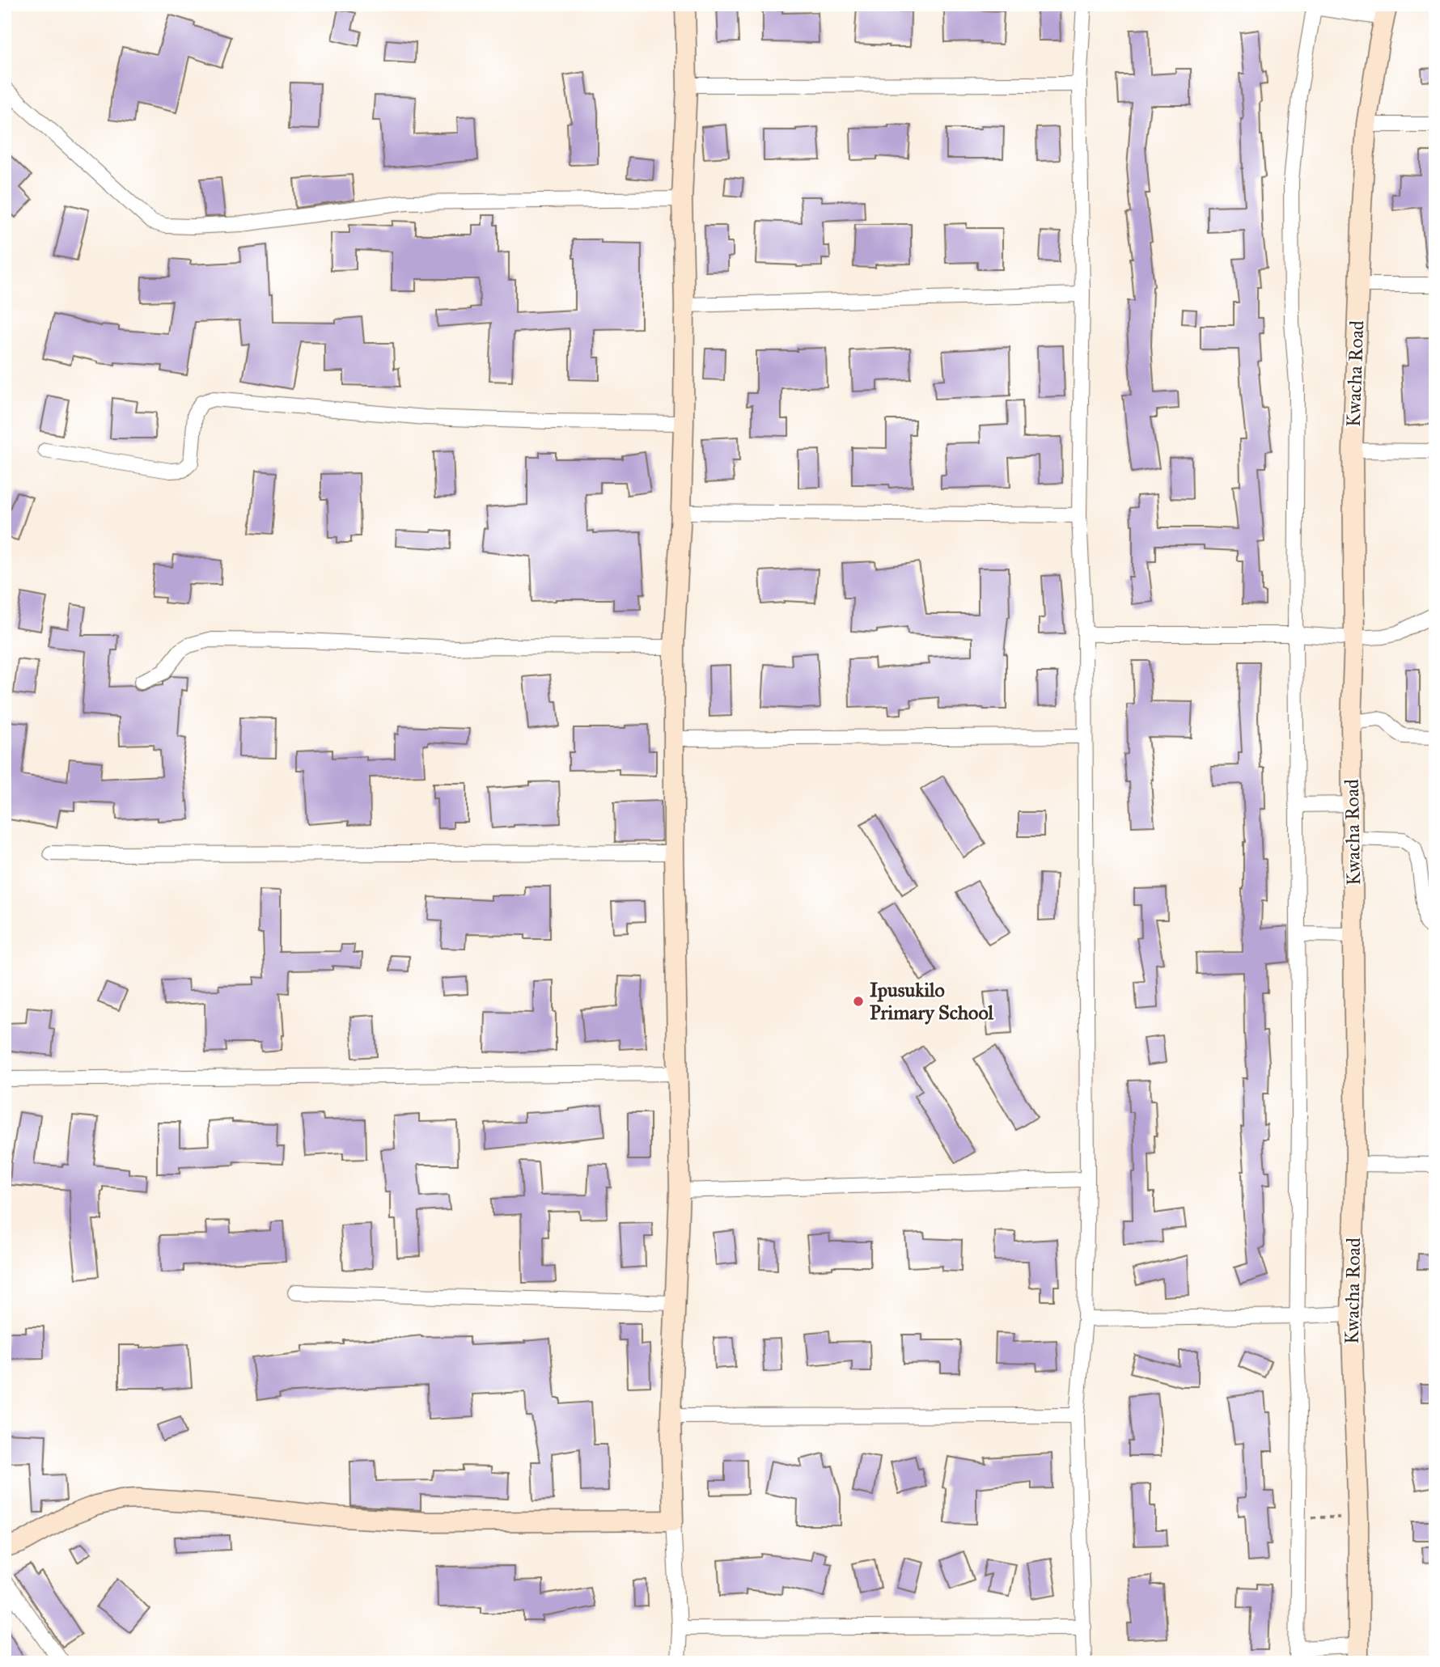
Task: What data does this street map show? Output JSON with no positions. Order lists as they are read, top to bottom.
{
  "streets": {
    "street": ["Kwacha Road"]
  },
  "places": ["Ipusukilo Primary School"]
}
